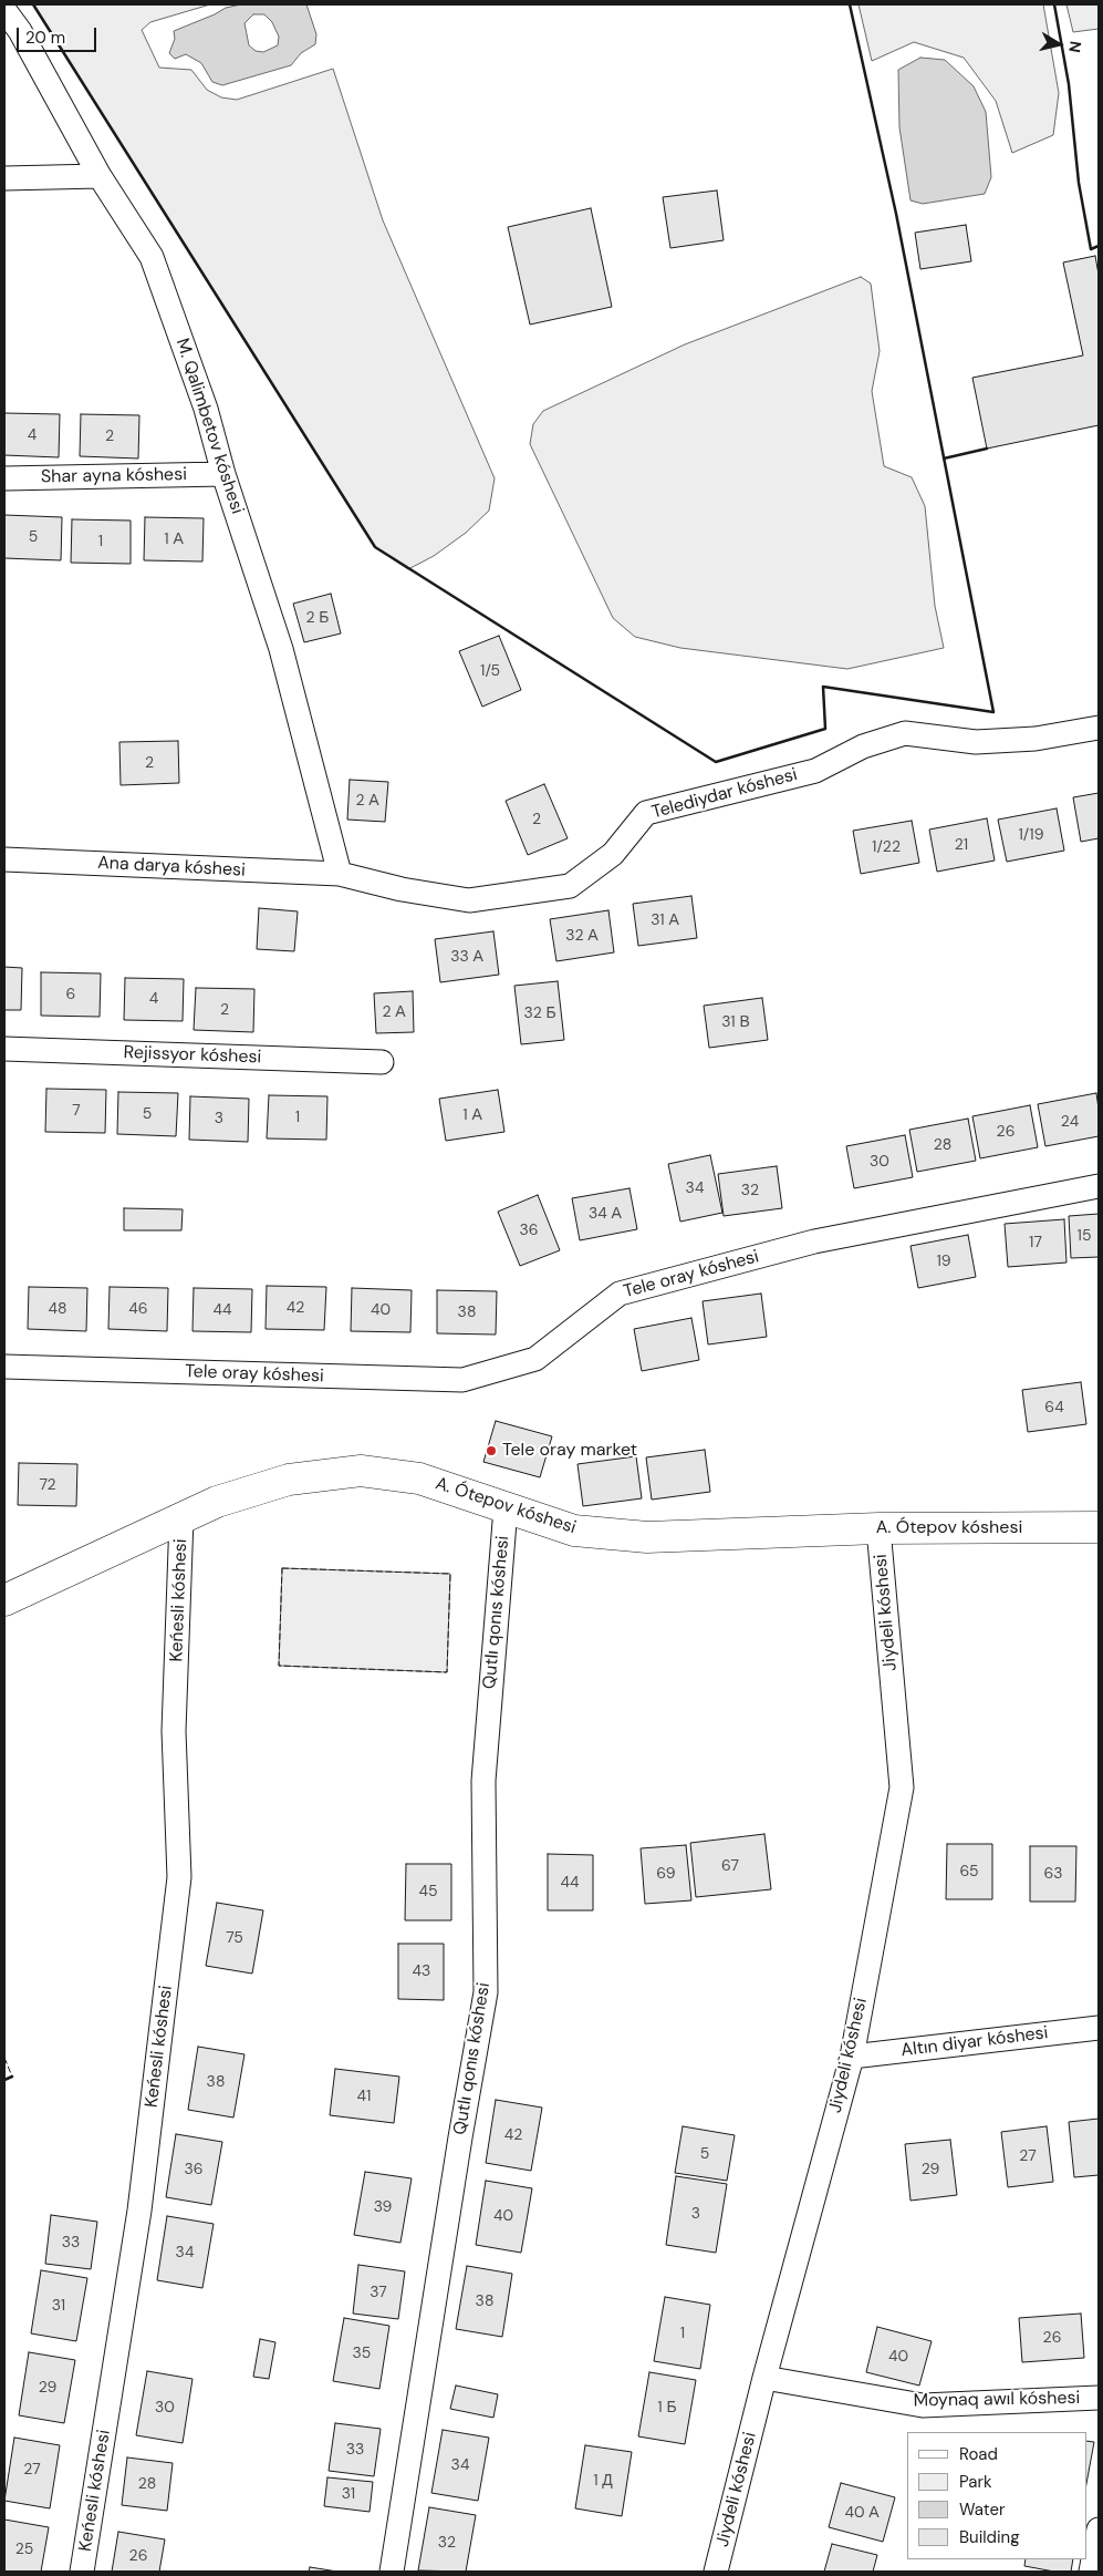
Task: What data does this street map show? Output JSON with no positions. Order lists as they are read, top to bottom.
{
  "streets": {
    "street": [
      "M. Qalimbetov kóshesi",
      "Shar ayna kóshesi",
      "Telediydar kóshesi",
      "Ana darya kóshesi",
      "Rejissyor kóshesi",
      "Tele oray kóshesi",
      "A. Ótepov kóshesi",
      "Keńesli kóshesi",
      "Qutlı qonıs kóshesi",
      "Jiydeli kóshesi",
      "Altın diyar kóshesi",
      "Moynaq awıl kóshesi"
    ]
  },
  "crossings": [
    ["M. Qalimbetov kóshesi", "Shar ayna kóshesi"],
    ["M. Qalimbetov kóshesi", "Telediydar kóshesi"],
    ["M. Qalimbetov kóshesi", "Ana darya kóshesi"],
    ["Telediydar kóshesi", "Ana darya kóshesi"],
    ["A. Ótepov kóshesi", "Keńesli kóshesi"],
    ["A. Ótepov kóshesi", "Qutlı qonıs kóshesi"],
    ["A. Ótepov kóshesi", "Jiydeli kóshesi"],
    ["Jiydeli kóshesi", "Altın diyar kóshesi"],
    ["Jiydeli kóshesi", "Moynaq awıl kóshesi"]
  ],
  "places": ["Tele oray market"],
  "house_numbers": [
    "4",
    "2",
    "5",
    "1 А",
    "1",
    "2 Б",
    "1/5",
    "2",
    "2 А",
    "2",
    "1/19",
    "21",
    "1/22",
    "31 А",
    "32 А",
    "33 А",
    "6",
    "4",
    "2",
    "2 А",
    "32 Б",
    "31 В",
    "7",
    "5",
    "1 А",
    "1",
    "3",
    "24",
    "26",
    "28",
    "30",
    "34",
    "32",
    "34 А",
    "36",
    "15",
    "17",
    "19",
    "42",
    "48",
    "46",
    "44",
    "40",
    "38",
    "64",
    "72",
    "67",
    "65",
    "69",
    "63",
    "44",
    "45",
    "75",
    "43",
    "38",
    "41",
    "42",
    "5",
    "27",
    "36",
    "29",
    "39",
    "3",
    "40",
    "33",
    "34",
    "37",
    "38",
    "31",
    "1",
    "26",
    "35",
    "40",
    "29",
    "30",
    "1 Б",
    "33",
    "34",
    "27",
    "1 Д",
    "28",
    "31",
    "40 А",
    "32",
    "25",
    "26"
  ],
  "legend": [
    "Road",
    "Park",
    "Water",
    "Building"
  ],
  "scale_bar": "20 m",
  "north": "right"
}
